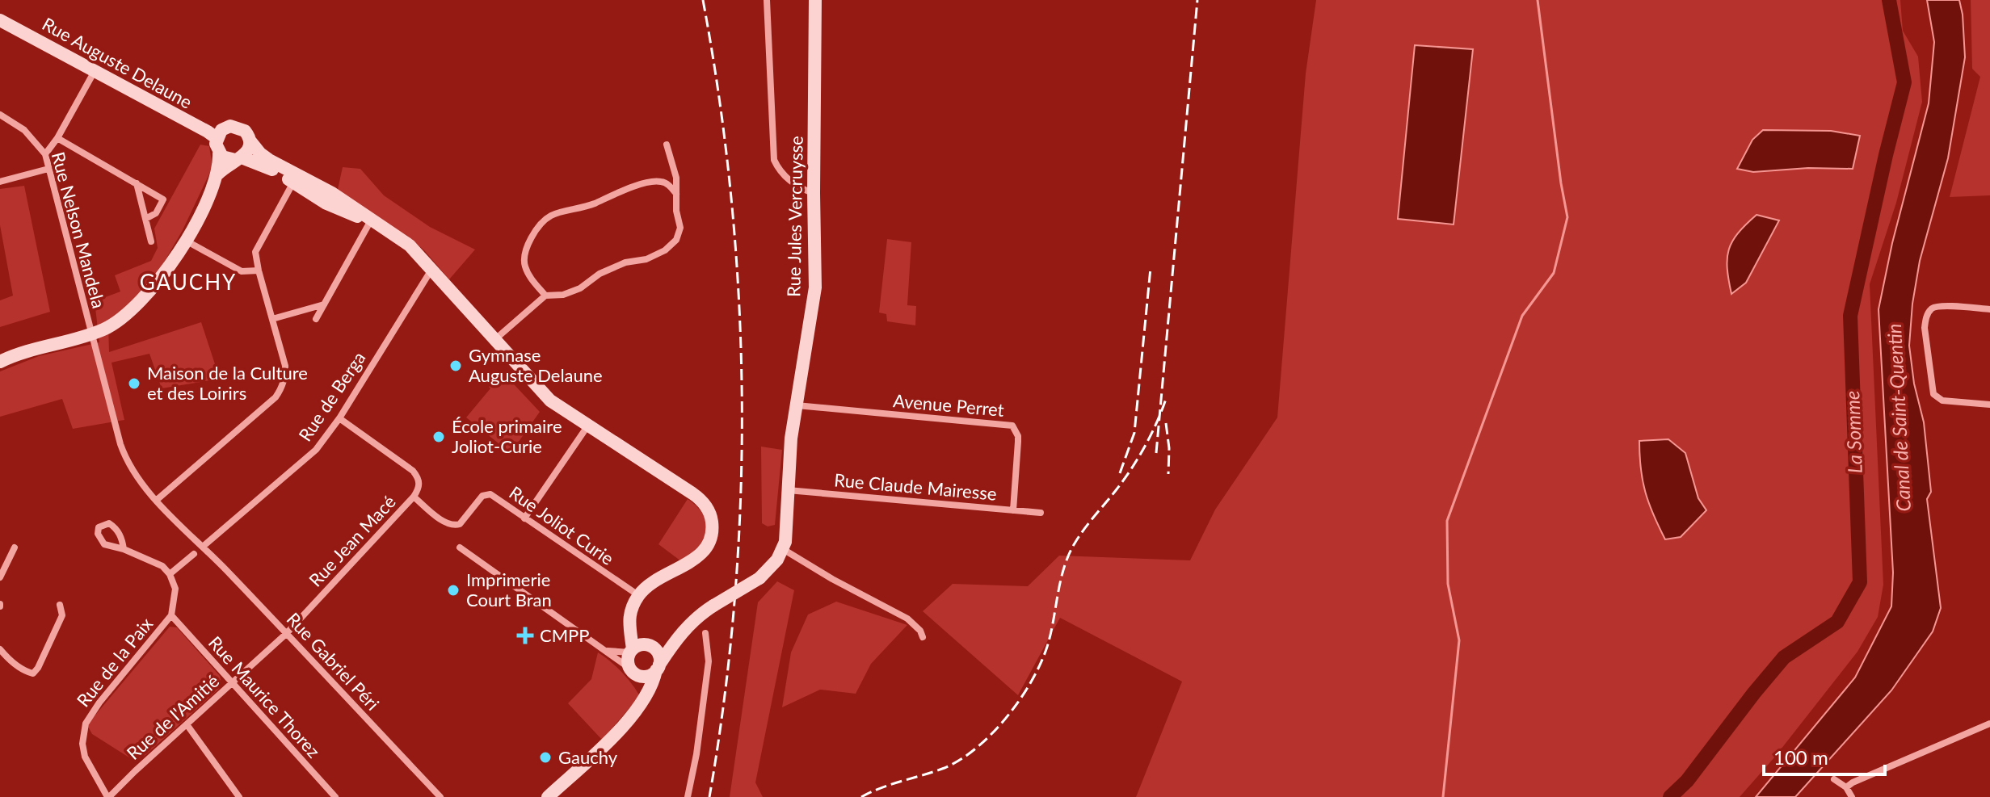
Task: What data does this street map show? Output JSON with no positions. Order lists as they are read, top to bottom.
{
  "streets": {
    "street": [
      "Rue Auguste Delaune",
      "Rue Jules Vercruysse",
      "Rue Nelson Mandela",
      "Rue de Berga",
      "Avenue Perret",
      "Rue Claude Mairesse",
      "Rue Joliot Curie",
      "Rue Jean Macé",
      "Rue Gabriel Péri",
      "Rue de la Paix",
      "Rue Maurice Thorez",
      "Rue de l'Amitié"
    ]
  },
  "crossings": [
    ["Rue Jules Vercruysse", "Avenue Perret"],
    ["Rue Jules Vercruysse", "Rue Claude Mairesse"],
    ["Rue Nelson Mandela", "Rue Gabriel Péri"],
    ["Rue de Berga", "Rue Gabriel Péri"],
    ["Avenue Perret", "Rue Claude Mairesse"],
    ["Rue Joliot Curie", "Rue Jean Macé"],
    ["Rue Jean Macé", "Rue Gabriel Péri"],
    ["Rue Jean Macé", "Rue de l'Amitié"],
    ["Rue Gabriel Péri", "Rue de l'Amitié"],
    ["Rue de la Paix", "Rue Maurice Thorez"],
    ["Rue de la Paix", "Rue de l'Amitié"],
    ["Rue Maurice Thorez", "Rue de l'Amitié"]
  ],
  "districts": ["GAUCHY"],
  "water": ["Canal de Saint-Quentin", "La Somme"],
  "places": {
    "other": [
      "Gymnase Auguste Delaune",
      "Maison de la Culture et des Loirirs",
      "École primaire Joliot-Curie",
      "Imprimerie Court Bran",
      "Gauchy"
    ],
    "health": ["CMPP"]
  },
  "scale_bar": "100 m"
}
